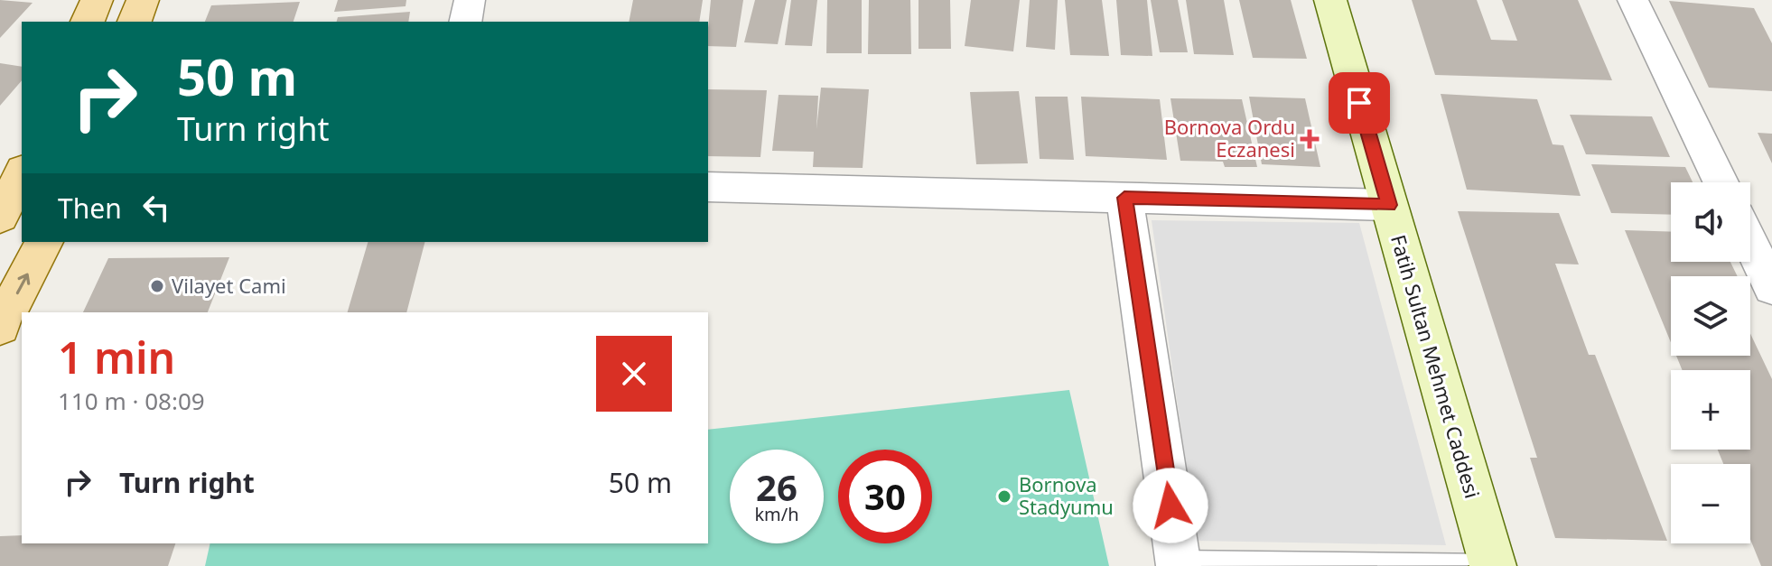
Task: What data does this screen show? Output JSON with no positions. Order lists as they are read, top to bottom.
{
  "streets": {
    "main road": ["Fatih Sultan Mehmet Caddesi"]
  },
  "places": {
    "health": ["Bornova Ordu Eczanesi"],
    "other": ["Vilayet Cami", "Bornova Stadyumu"]
  },
  "page": {
    "turn": ["50 m", "Turn right"],
    "then": "Then",
    "map_buttons": ["+", "−"],
    "heading": ["1 min", "110 m · 08:09"],
    "list": [
      {
        "name": "Turn right",
        "value": "50 m"
      }
    ],
    "speed": "26 km/h",
    "limit": "30"
  }
}
